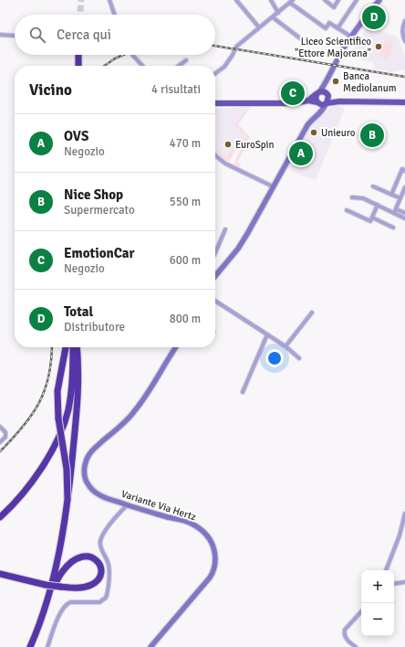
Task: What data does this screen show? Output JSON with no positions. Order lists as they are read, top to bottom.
{
  "streets": {
    "street": ["Variante Via Hertz"]
  },
  "places": [
    "Liceo Scientifico \"Ettore Majorana\"",
    "Banca Mediolanum",
    "Unieuro",
    "EuroSpin"
  ],
  "page": {
    "pins": [
      "D",
      "C",
      "B",
      "A"
    ],
    "search": "Cerca qui",
    "heading": ["Vicino", "4 risultati"],
    "list": [
      {
        "mark": "A",
        "name": "OVS",
        "note": "Negozio",
        "value": "470 m"
      },
      {
        "mark": "B",
        "name": "Nice Shop",
        "note": "Supermercato",
        "value": "550 m"
      },
      {
        "mark": "C",
        "name": "EmotionCar",
        "note": "Negozio",
        "value": "600 m"
      },
      {
        "mark": "D",
        "name": "Total",
        "note": "Distributore",
        "value": "800 m"
      }
    ],
    "map_buttons": ["+", "−"]
  }
}
